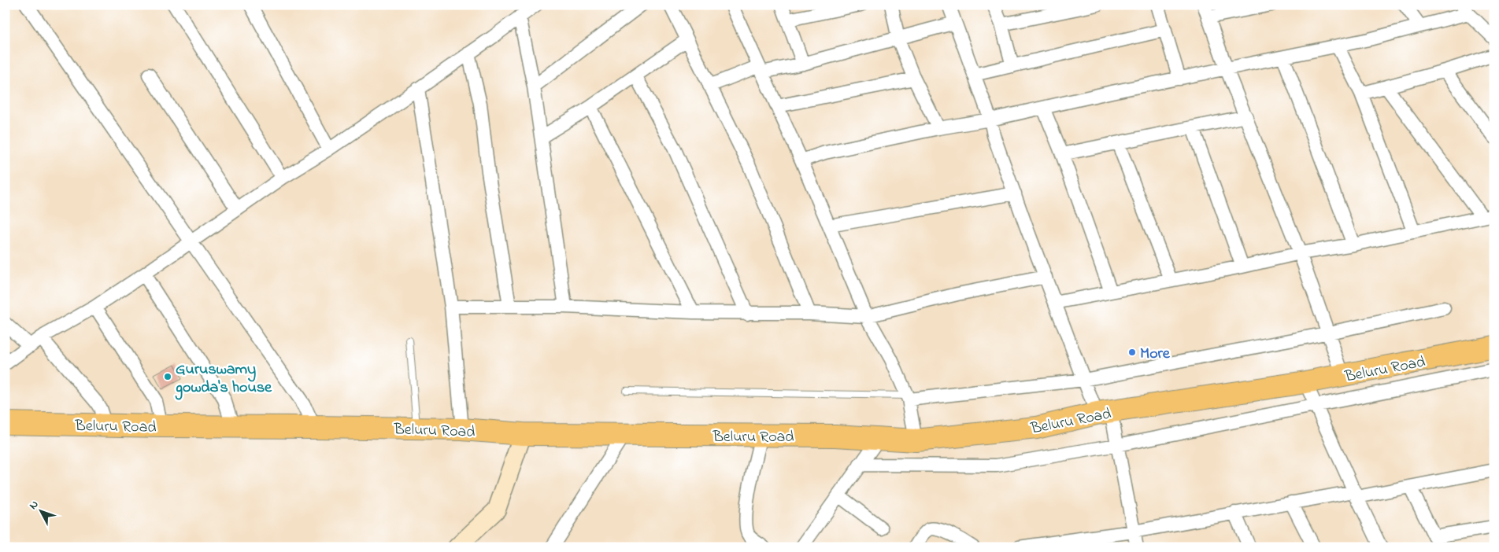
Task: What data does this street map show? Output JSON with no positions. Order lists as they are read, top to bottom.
{
  "streets": {
    "highway": ["Beluru Road"]
  },
  "places": ["More", "Guruswamy gowda's house"],
  "north": "top left"
}
